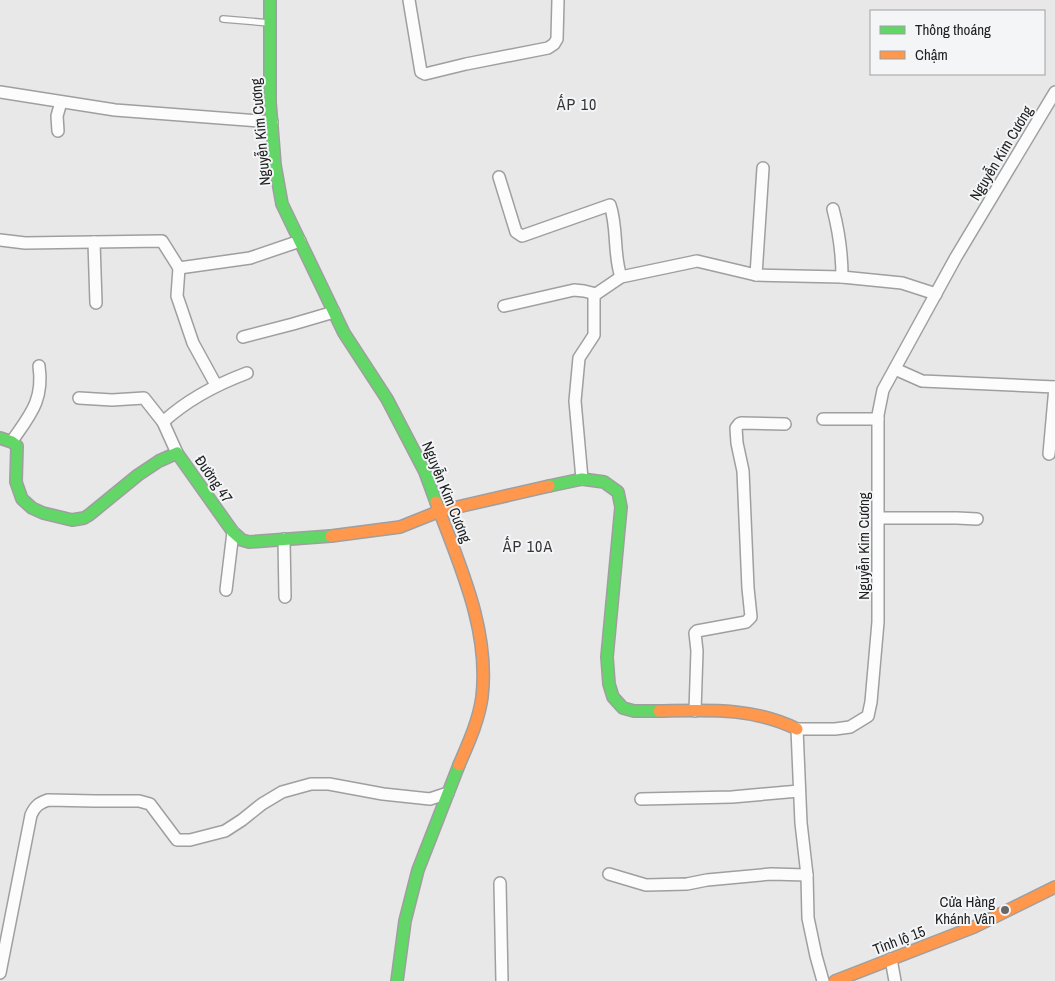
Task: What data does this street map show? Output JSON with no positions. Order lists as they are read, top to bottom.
{
  "streets": {
    "street": ["Nguyễn Kim Cương", "Đường 47", "Tỉnh lộ 15"]
  },
  "districts": ["ẤP 10", "ẤP 10A"],
  "places": ["Cửa Hàng Khánh Vân"],
  "legend": ["Thông thoáng", "Chậm"]
}
